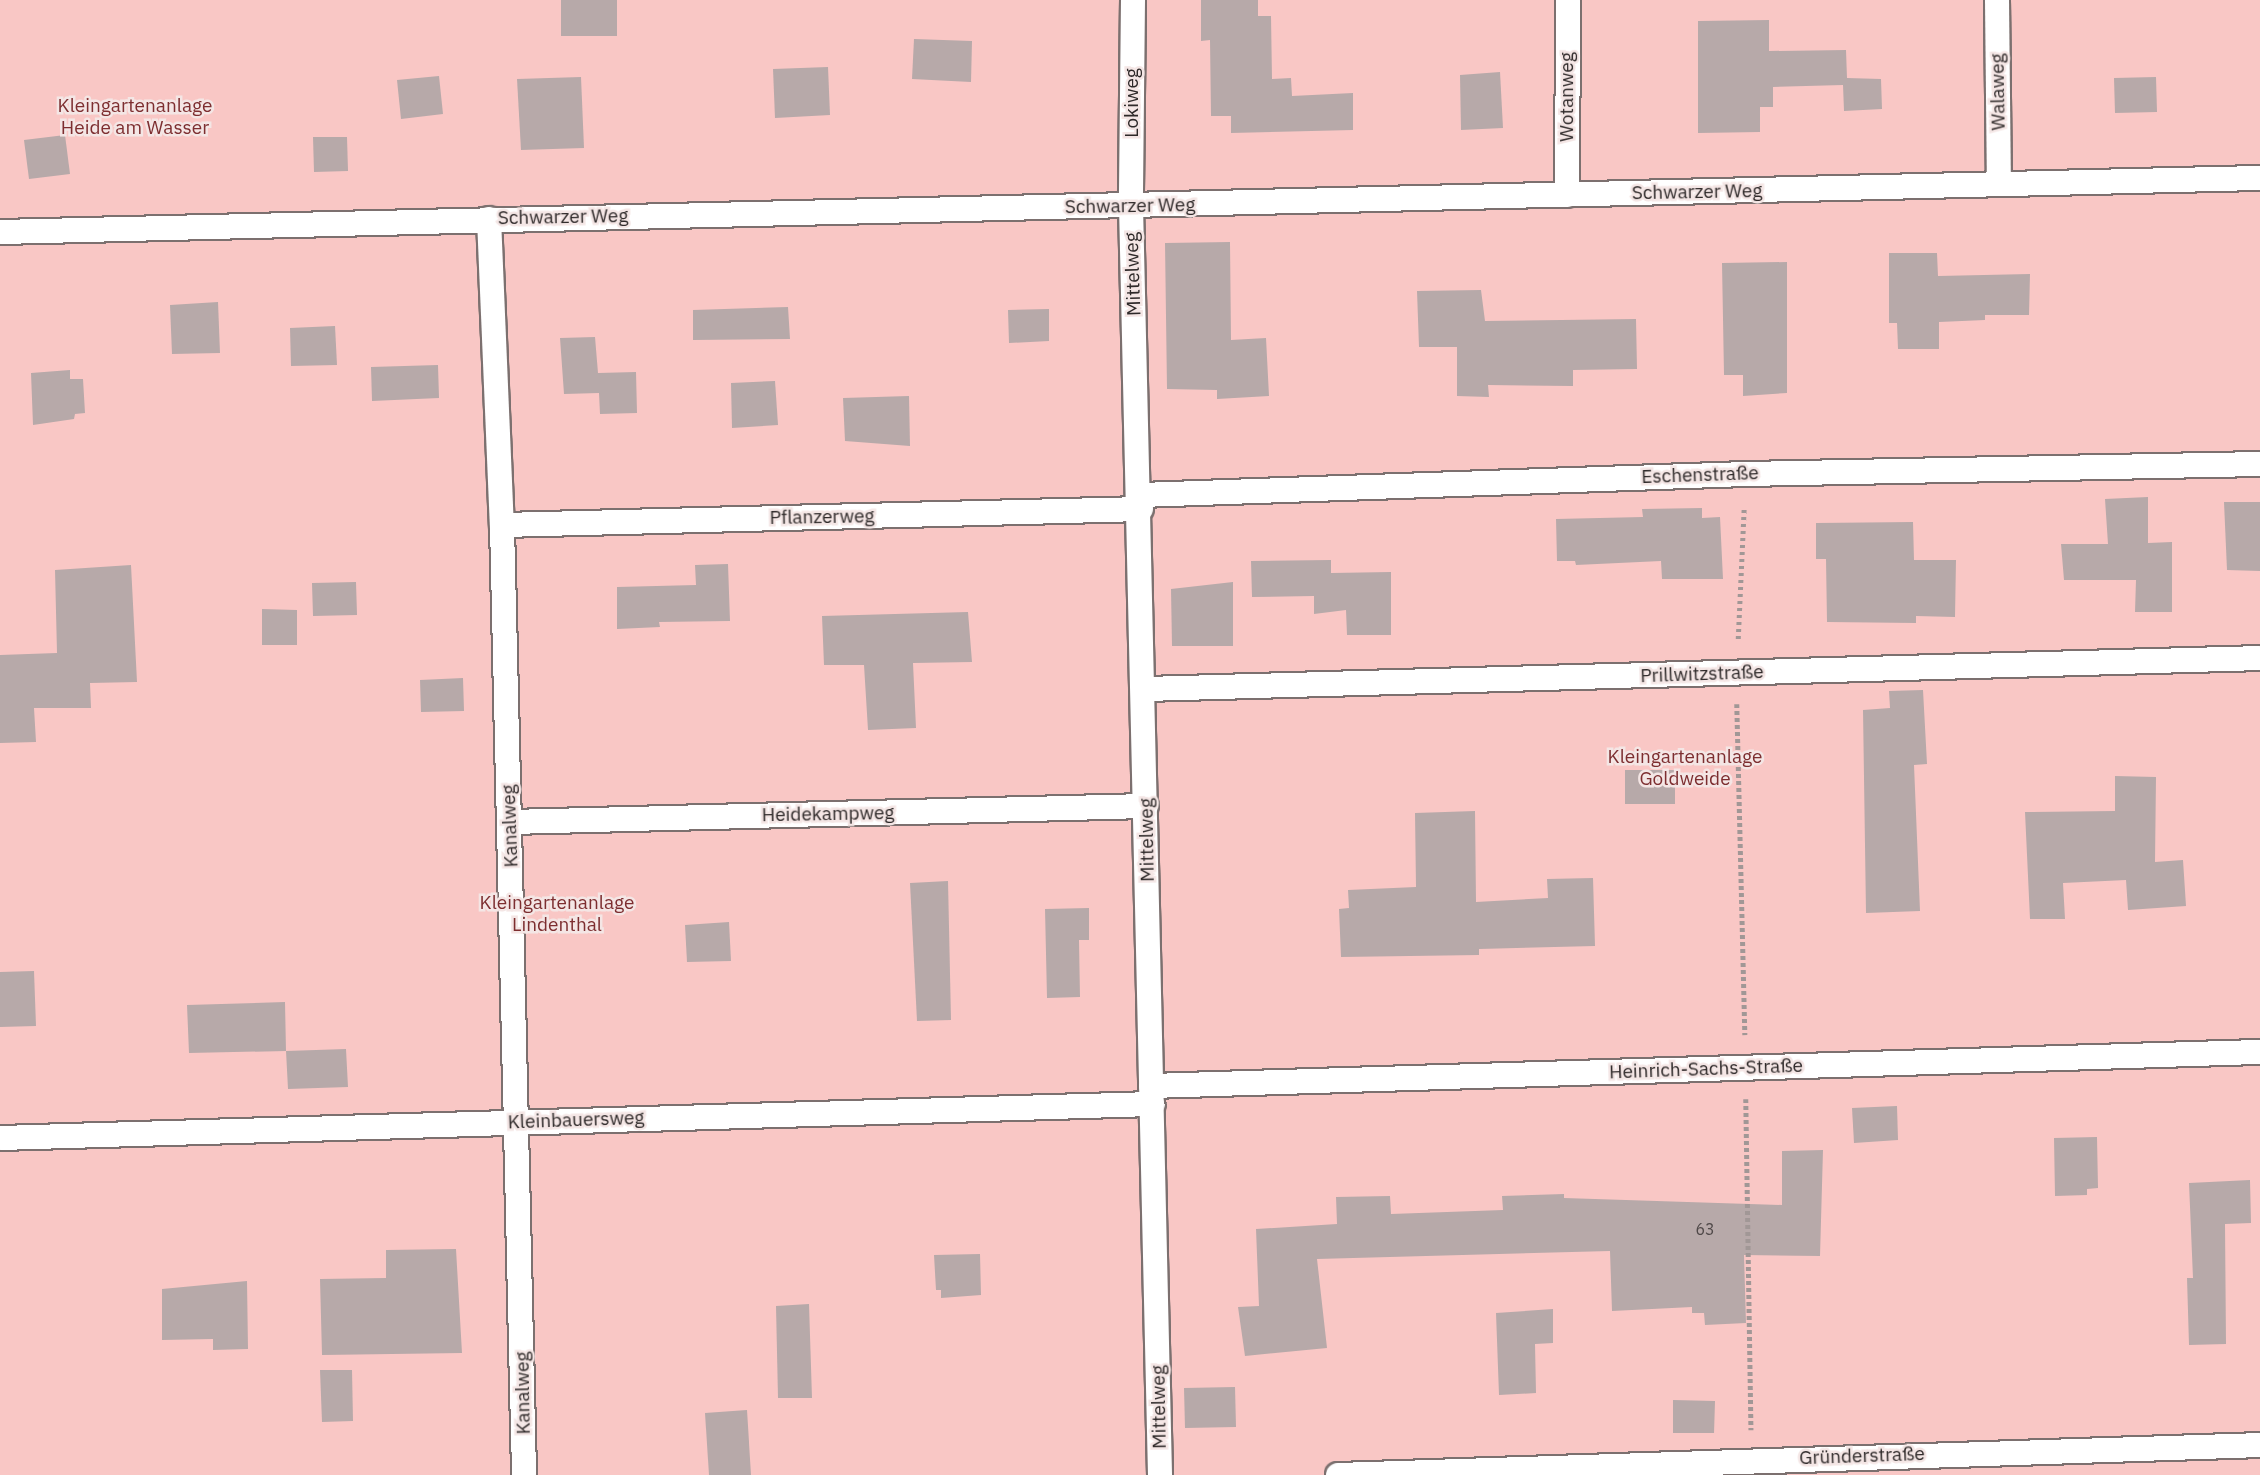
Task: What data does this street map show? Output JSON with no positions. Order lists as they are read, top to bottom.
{
  "streets": {
    "lane": [
      "Walaweg",
      "Wotanweg",
      "Lokiweg",
      "Schwarzer Weg",
      "Mittelweg",
      "Eschenstraße",
      "Pflanzerweg",
      "Prillwitzstraße",
      "Heidekampweg",
      "Kanalweg",
      "Heinrich-Sachs-Straße",
      "Kleinbauersweg",
      "Gründerstraße"
    ]
  },
  "crossings": [
    ["Walaweg", "Schwarzer Weg"],
    ["Wotanweg", "Schwarzer Weg"],
    ["Lokiweg", "Schwarzer Weg"],
    ["Lokiweg", "Mittelweg"],
    ["Schwarzer Weg", "Mittelweg"],
    ["Schwarzer Weg", "Kanalweg"],
    ["Mittelweg", "Eschenstraße"],
    ["Mittelweg", "Pflanzerweg"],
    ["Mittelweg", "Prillwitzstraße"],
    ["Mittelweg", "Heidekampweg"],
    ["Mittelweg", "Heinrich-Sachs-Straße"],
    ["Mittelweg", "Kleinbauersweg"],
    ["Eschenstraße", "Pflanzerweg"],
    ["Pflanzerweg", "Kanalweg"],
    ["Heidekampweg", "Kanalweg"],
    ["Kanalweg", "Kleinbauersweg"],
    ["Heinrich-Sachs-Straße", "Kleinbauersweg"]
  ],
  "parks": ["Kleingartenanlage Heide am Wasser", "Kleingartenanlage Goldweide", "Kleingartenanlage Lindenthal"],
  "house_numbers": ["63"]
}
